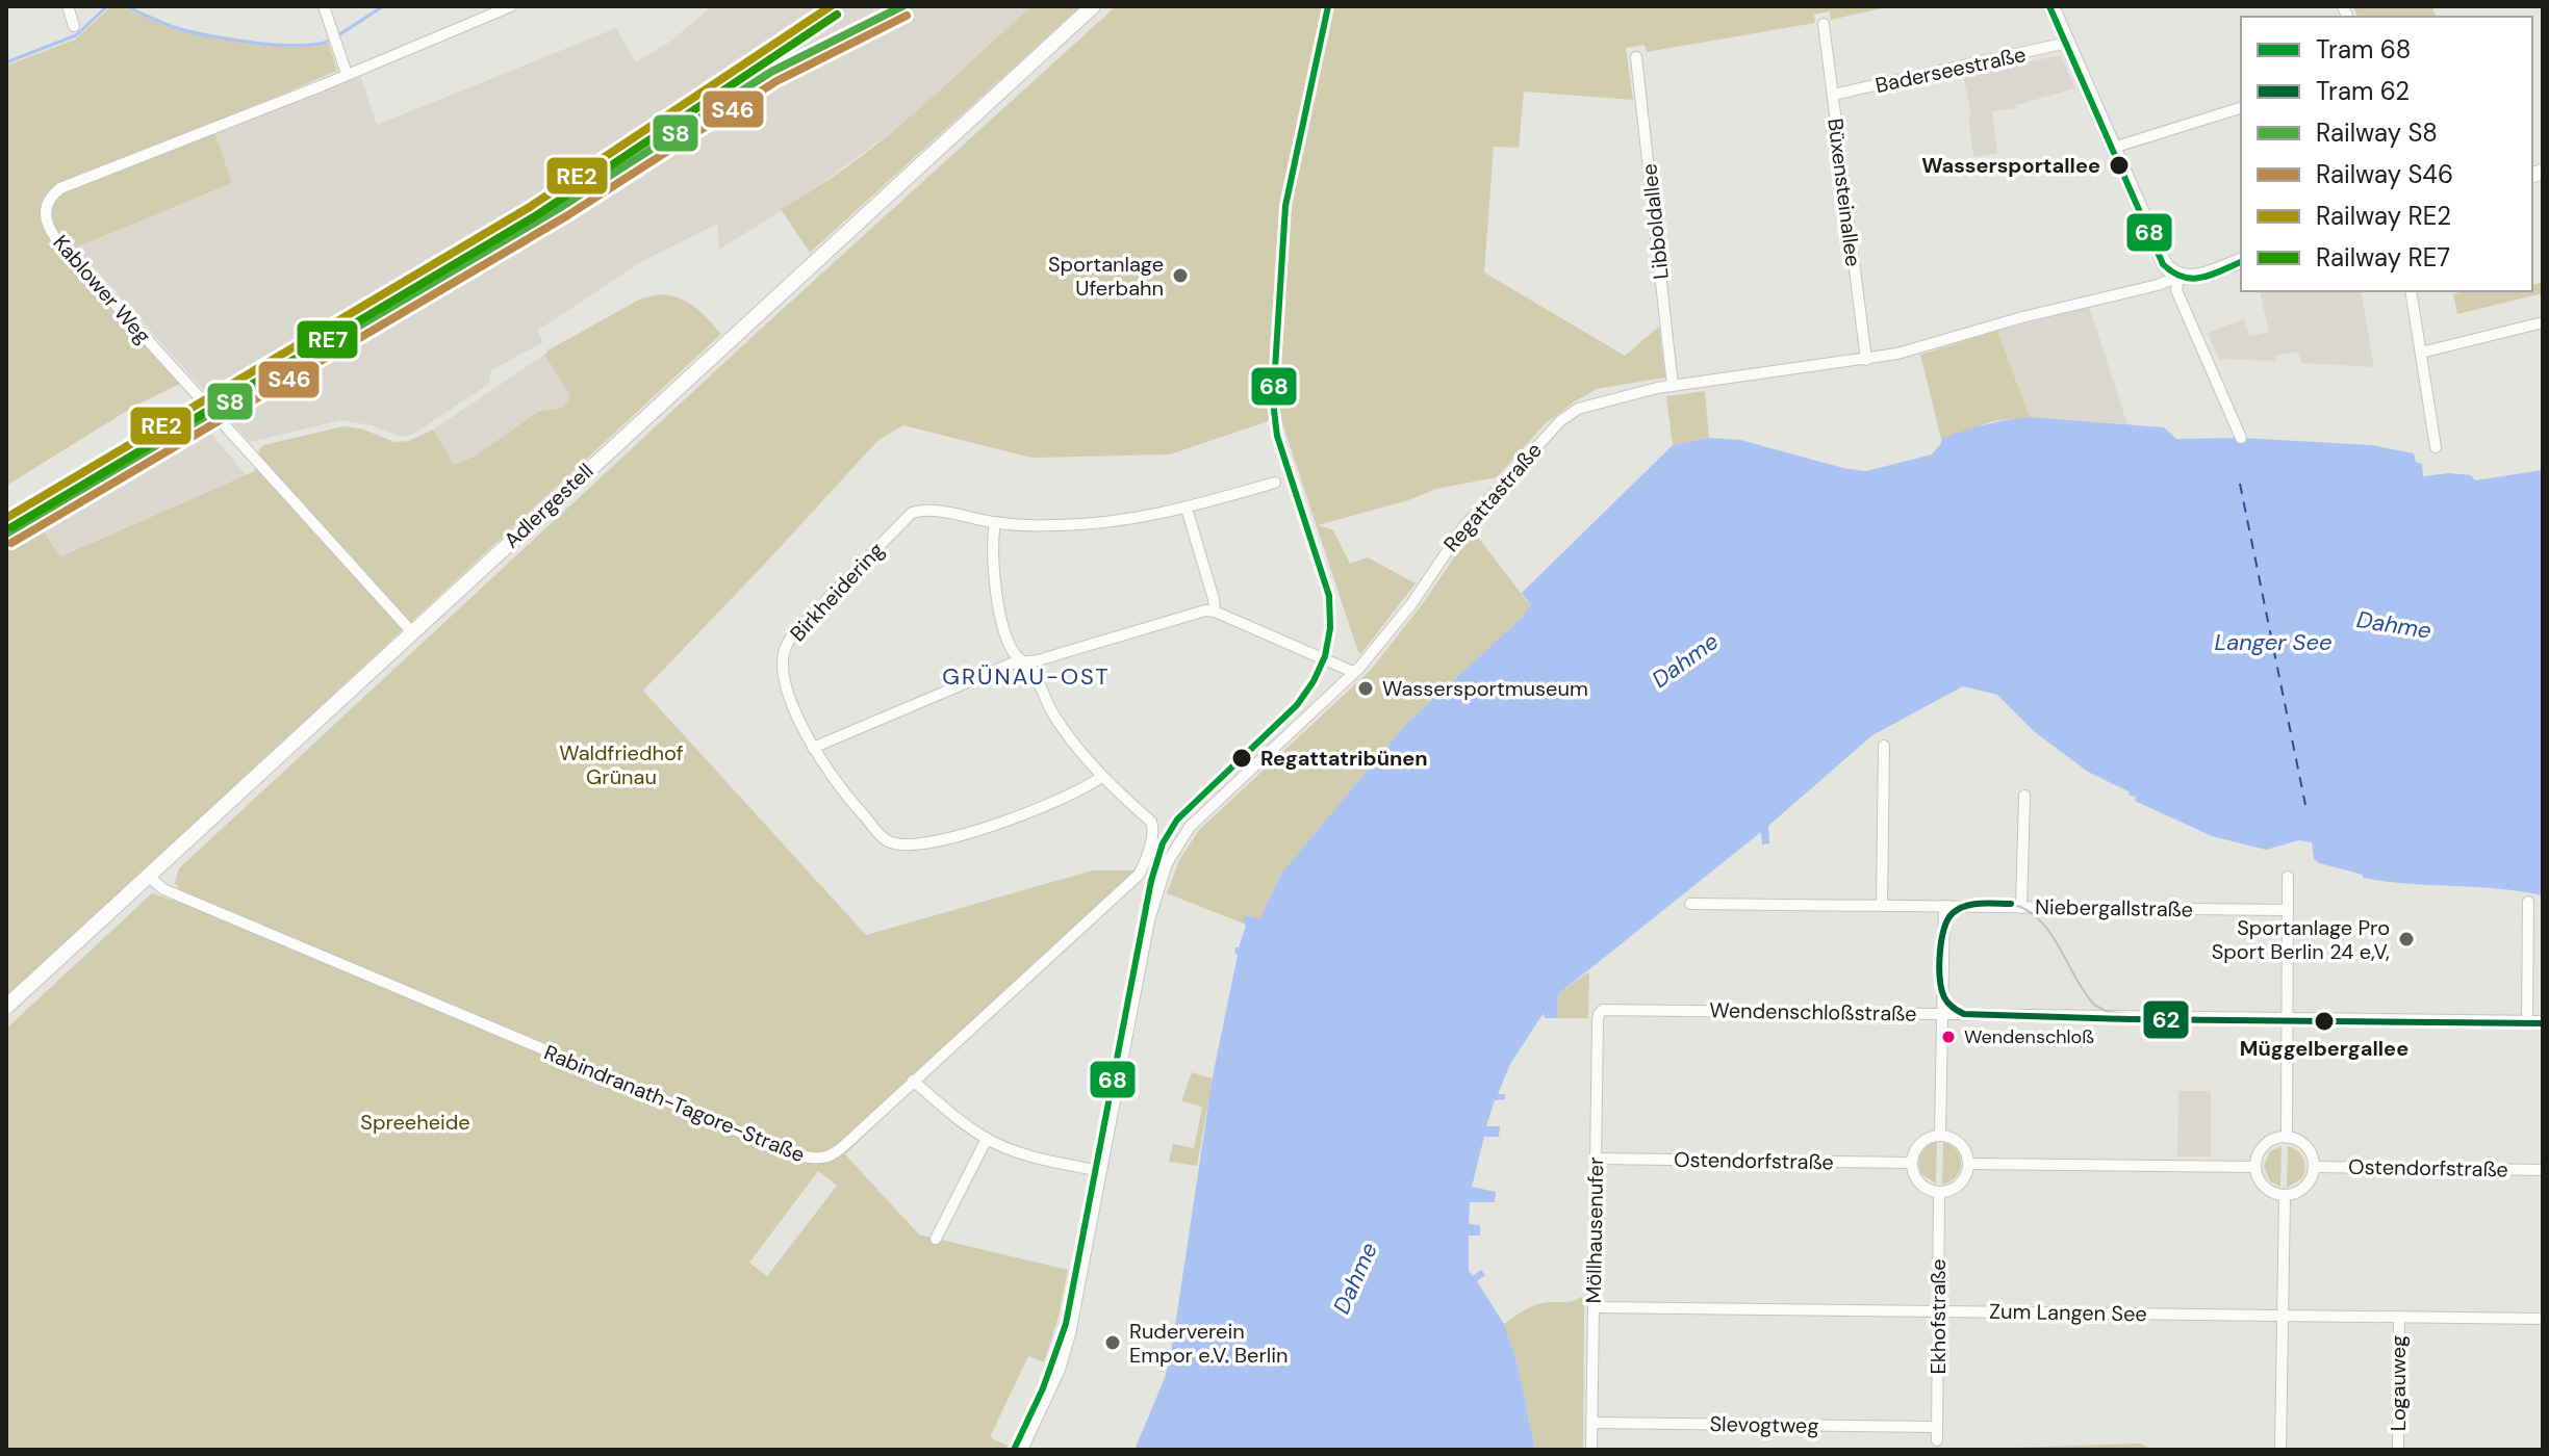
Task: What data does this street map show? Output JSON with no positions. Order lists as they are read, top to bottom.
{
  "streets": {
    "main road": ["Regattastraße", "Adlergestell"],
    "street": [
      "Baderseestraße",
      "Büxensteinallee",
      "Libboldallee",
      "Kablower Weg",
      "Birkheidering",
      "Niebergallstraße",
      "Wendenschloßstraße",
      "Rabindranath-Tagore-Straße",
      "Ostendorfstraße",
      "Möllhausenufer",
      "Zum Langen See",
      "Ekhofstraße",
      "Logauweg",
      "Slevogtweg"
    ]
  },
  "crossings": [
    ["Baderseestraße", "Büxensteinallee"],
    ["Büxensteinallee", "Regattastraße"],
    ["Libboldallee", "Regattastraße"],
    ["Kablower Weg", "Adlergestell"],
    ["Adlergestell", "Rabindranath-Tagore-Straße"],
    ["Wendenschloßstraße", "Möllhausenufer"],
    ["Ostendorfstraße", "Möllhausenufer"],
    ["Ostendorfstraße", "Ekhofstraße"],
    ["Möllhausenufer", "Zum Langen See"],
    ["Möllhausenufer", "Slevogtweg"],
    ["Zum Langen See", "Ekhofstraße"],
    ["Zum Langen See", "Logauweg"],
    ["Ekhofstraße", "Slevogtweg"]
  ],
  "districts": ["GRÜNAU-OST"],
  "water": ["Dahme", "Langer See"],
  "parks": ["Waldfriedhof Grünau", "Spreeheide"],
  "places": [
    "Wassersportallee",
    "Sportanlage Uferbahn",
    "Wassersportmuseum",
    "Regattatribünen",
    "Sportanlage Pro Sport Berlin 24 e,V,",
    "Müggelbergallee",
    "Wendenschloß",
    "Ruderverein Empor e.V. Berlin"
  ],
  "lines": [
    "tram line 68",
    "rail line S8",
    "rail line RE2",
    "rail line RE7",
    "rail line S46",
    "tram line 62"
  ],
  "legend": [
    "Tram 68",
    "Tram 62",
    "Railway S8",
    "Railway S46",
    "Railway RE2",
    "Railway RE7"
  ]
}
